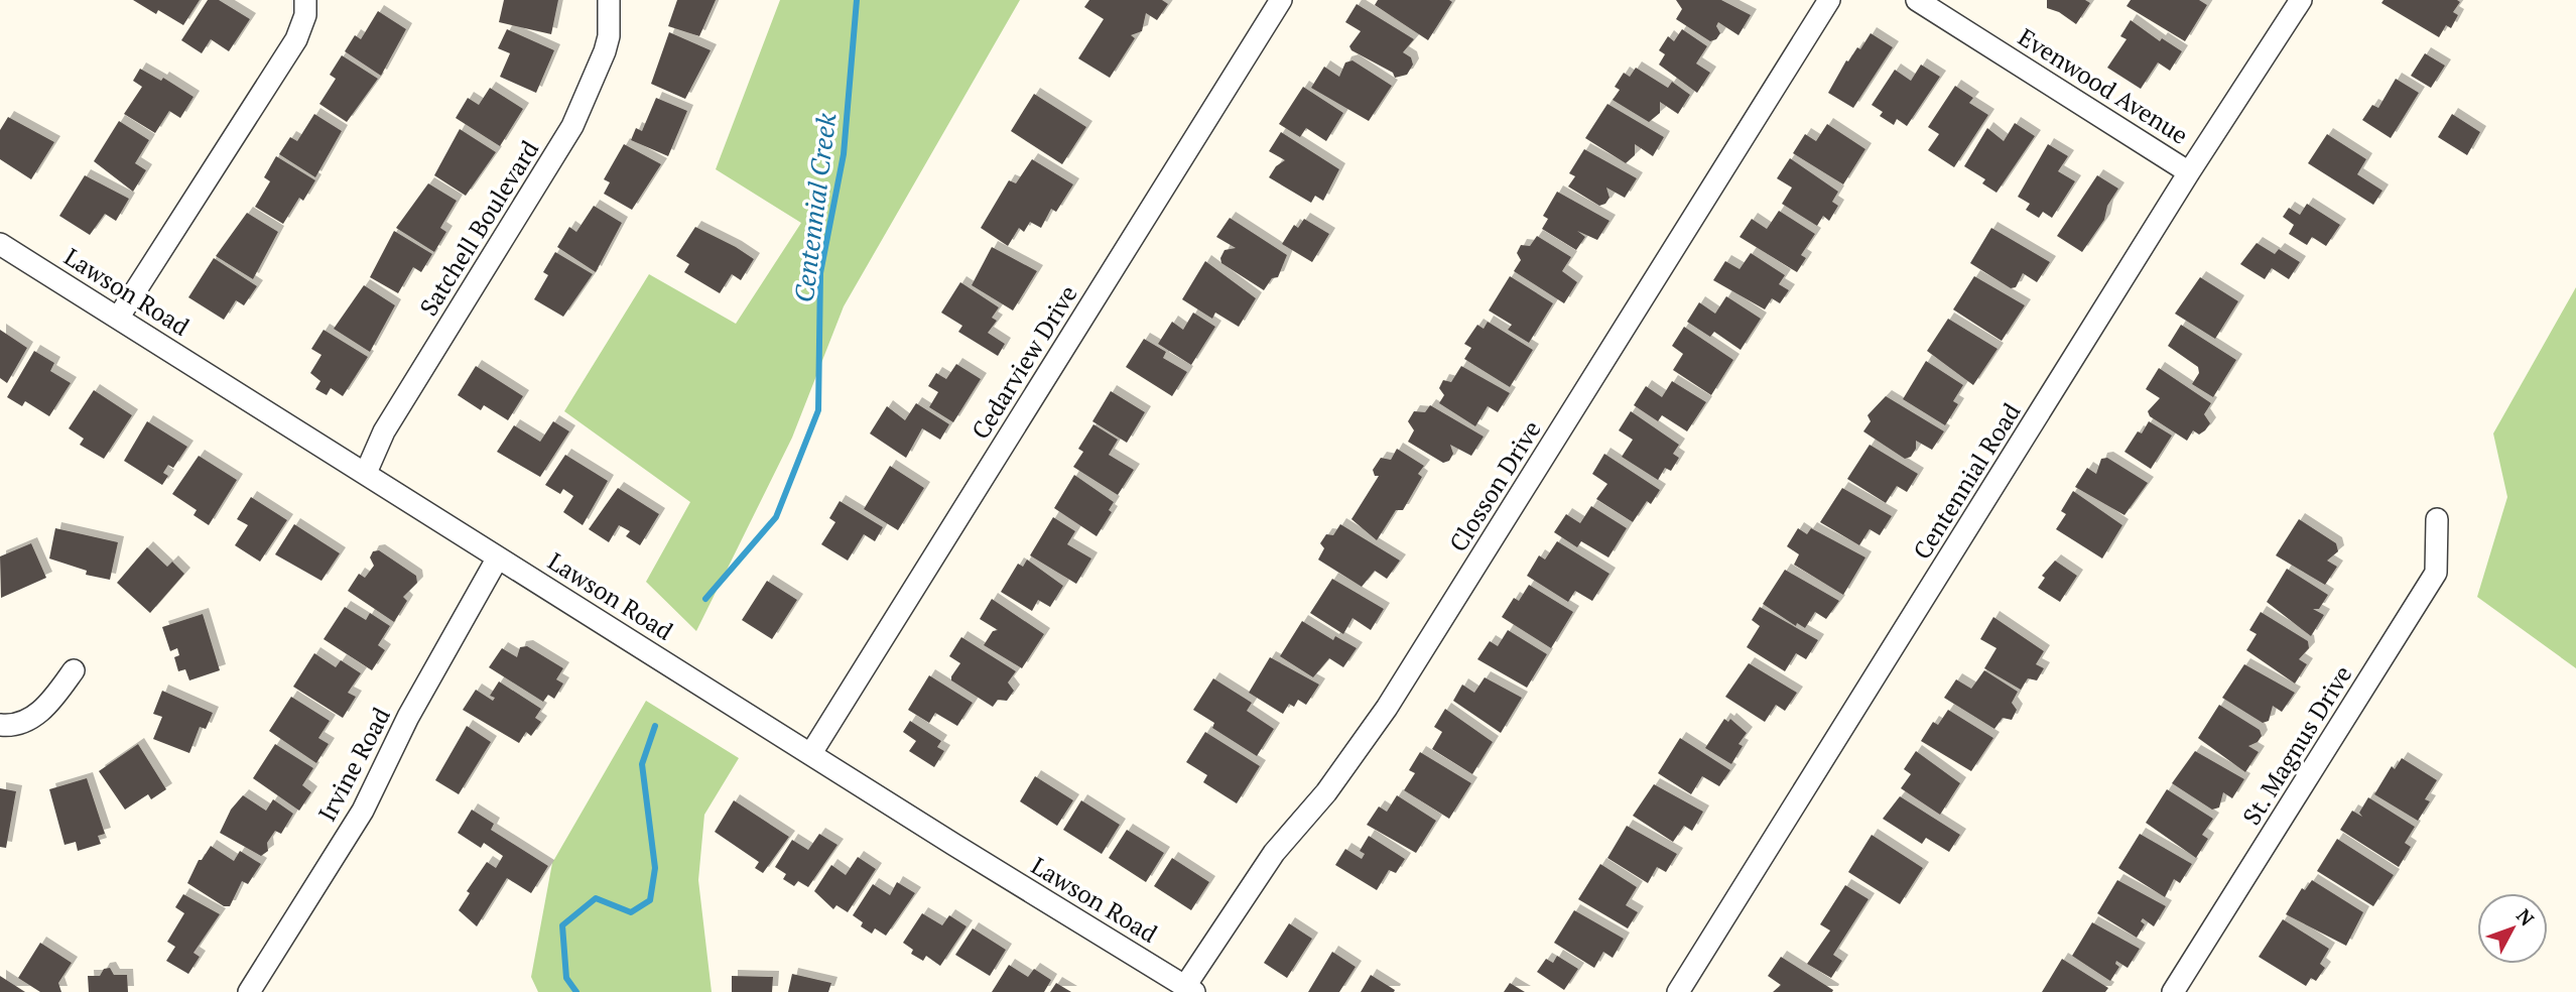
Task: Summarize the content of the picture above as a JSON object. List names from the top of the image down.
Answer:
{
  "streets": {
    "street": [
      "Evenwood Avenue",
      "Satchell Boulevard",
      "Lawson Road",
      "Cedarview Drive",
      "Centennial Road",
      "Closson Drive",
      "St. Magnus Drive",
      "Irvine Road"
    ]
  },
  "crossings": [
    ["Evenwood Avenue", "Centennial Road"],
    ["Satchell Boulevard", "Lawson Road"],
    ["Lawson Road", "Cedarview Drive"],
    ["Lawson Road", "Closson Drive"],
    ["Lawson Road", "Irvine Road"]
  ],
  "water": ["Centennial Creek"],
  "north": "top right"
}
